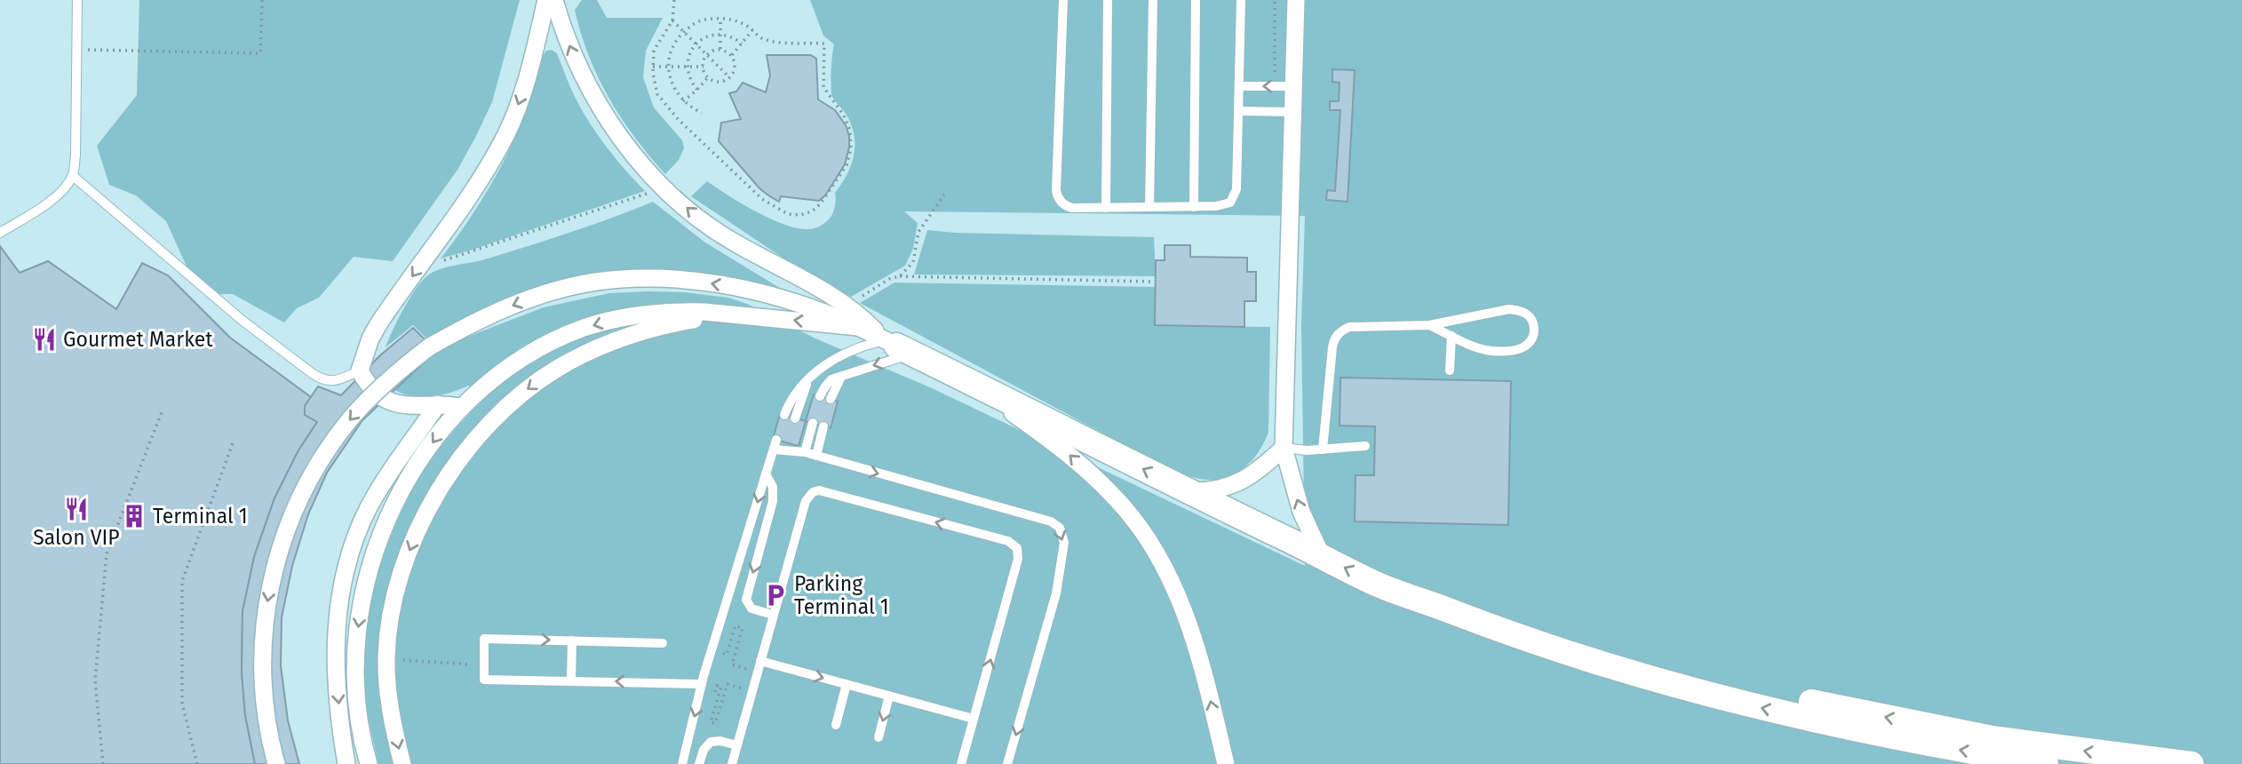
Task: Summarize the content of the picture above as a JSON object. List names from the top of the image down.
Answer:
{
  "places": {
    "restaurant": ["Gourmet Market", "Salon VIP"],
    "building": ["Terminal 1"],
    "parking": ["Parking Terminal 1"]
  }
}
